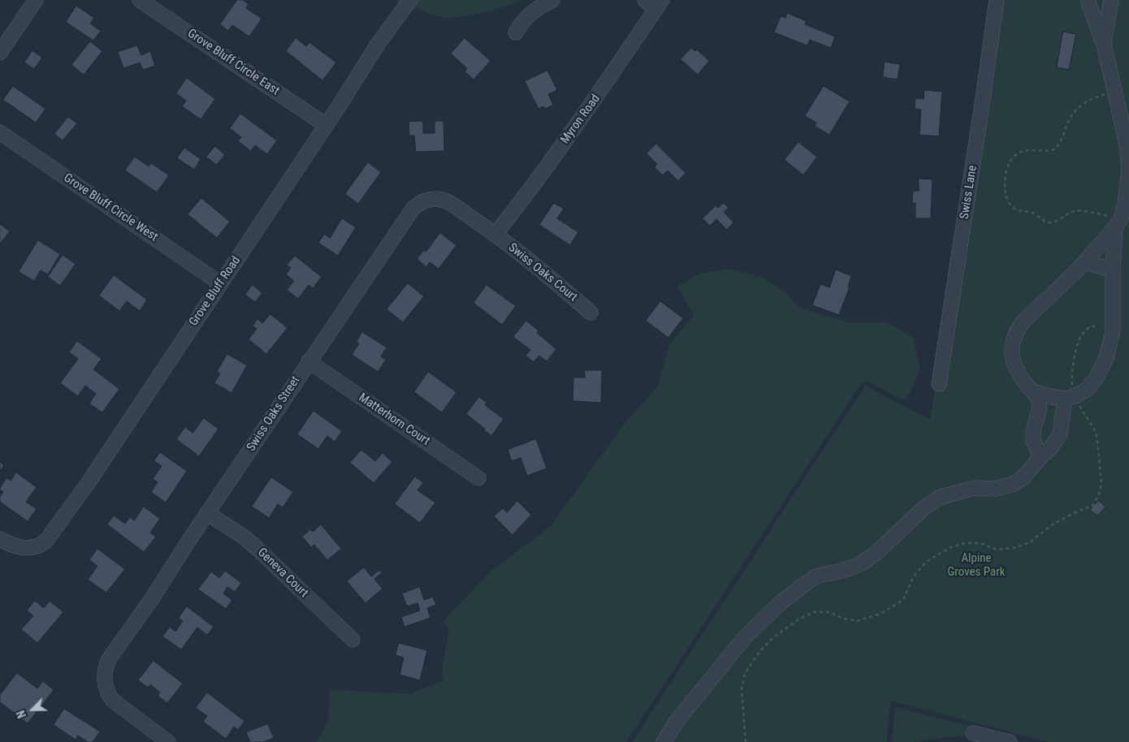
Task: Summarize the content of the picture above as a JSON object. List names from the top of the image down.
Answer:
{
  "streets": {
    "street": [
      "Grove Bluff Circle East",
      "Myron Road",
      "Swiss Lane",
      "Grove Bluff Circle West",
      "Swiss Oaks Court",
      "Grove Bluff Road",
      "Swiss Oaks Street",
      "Matterhorn Court",
      "Geneva Court"
    ]
  },
  "crossings": [
    ["Grove Bluff Circle East", "Grove Bluff Road"],
    ["Myron Road", "Swiss Oaks Court"],
    ["Myron Road", "Swiss Oaks Street"],
    ["Grove Bluff Circle West", "Grove Bluff Road"],
    ["Swiss Oaks Court", "Swiss Oaks Street"],
    ["Swiss Oaks Street", "Matterhorn Court"],
    ["Swiss Oaks Street", "Geneva Court"]
  ],
  "parks": ["Alpine Groves Park"],
  "north": "bottom left"
}
